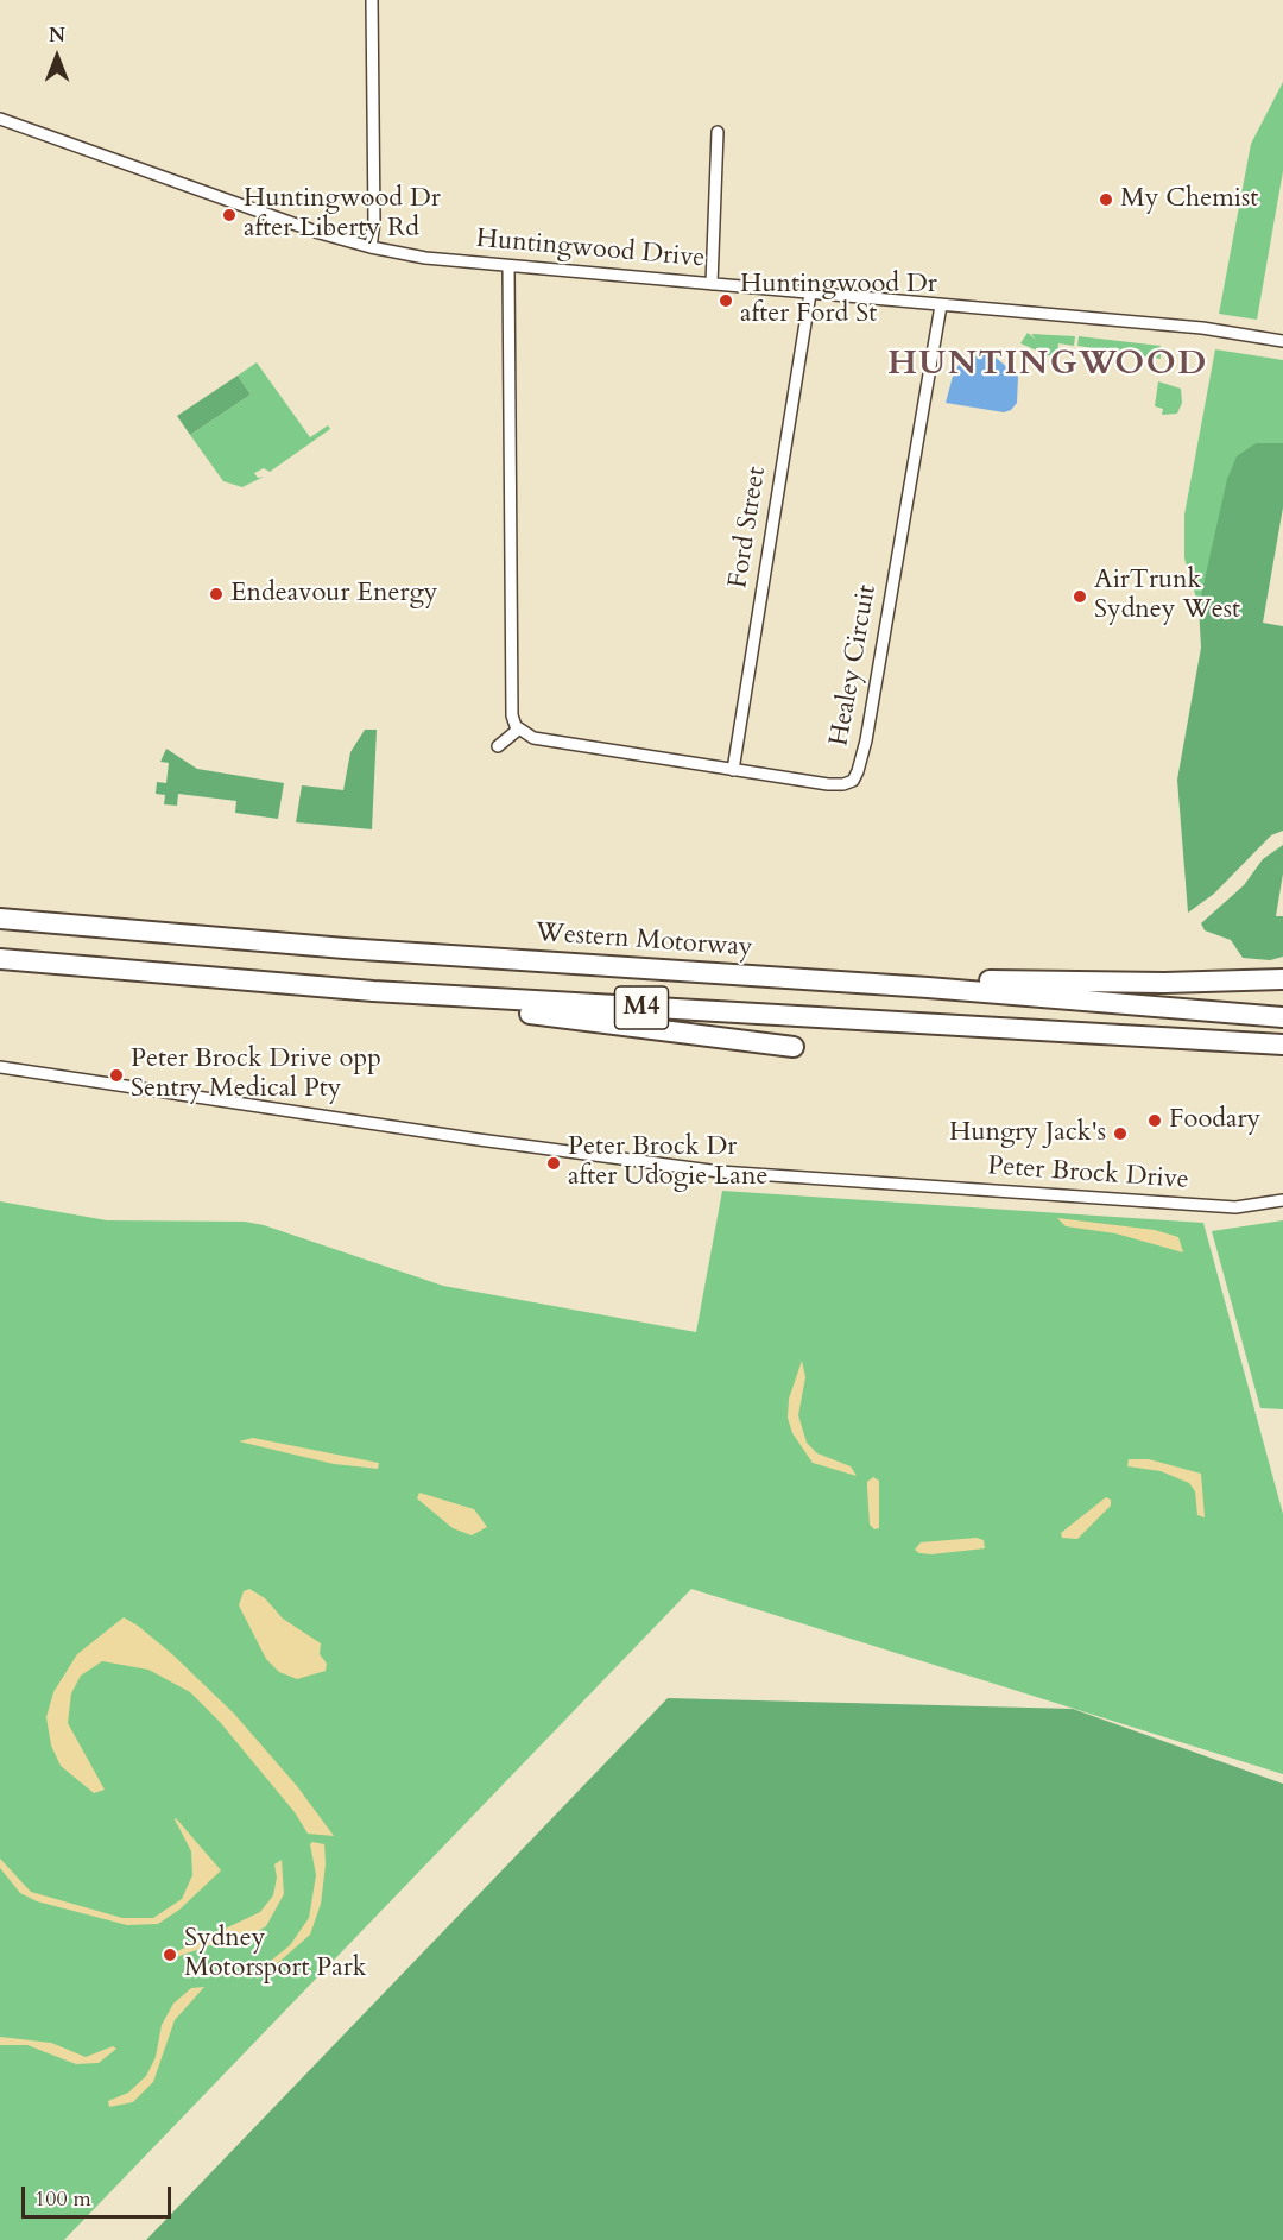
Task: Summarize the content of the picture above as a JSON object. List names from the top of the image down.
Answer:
{
  "streets": {
    "highway": ["Western Motorway", "M4"],
    "street": [
      "Huntingwood Drive",
      "Ford Street",
      "Healey Circuit",
      "Peter Brock Drive"
    ]
  },
  "crossings": [
    ["Huntingwood Drive", "Ford Street"],
    ["Huntingwood Drive", "Healey Circuit"],
    ["Ford Street", "Healey Circuit"]
  ],
  "districts": ["HUNTINGWOOD"],
  "places": [
    "My Chemist",
    "Huntingwood Dr after Liberty Rd",
    "Huntingwood Dr after Ford St",
    "Endeavour Energy",
    "AirTrunk Sydney West",
    "Peter Brock Drive opp Sentry Medical Pty",
    "Foodary",
    "Hungry Jack's",
    "Peter Brock Dr after Udogie Lane",
    "Sydney Motorsport Park"
  ],
  "scale_bar": "100 m",
  "north": "top"
}
